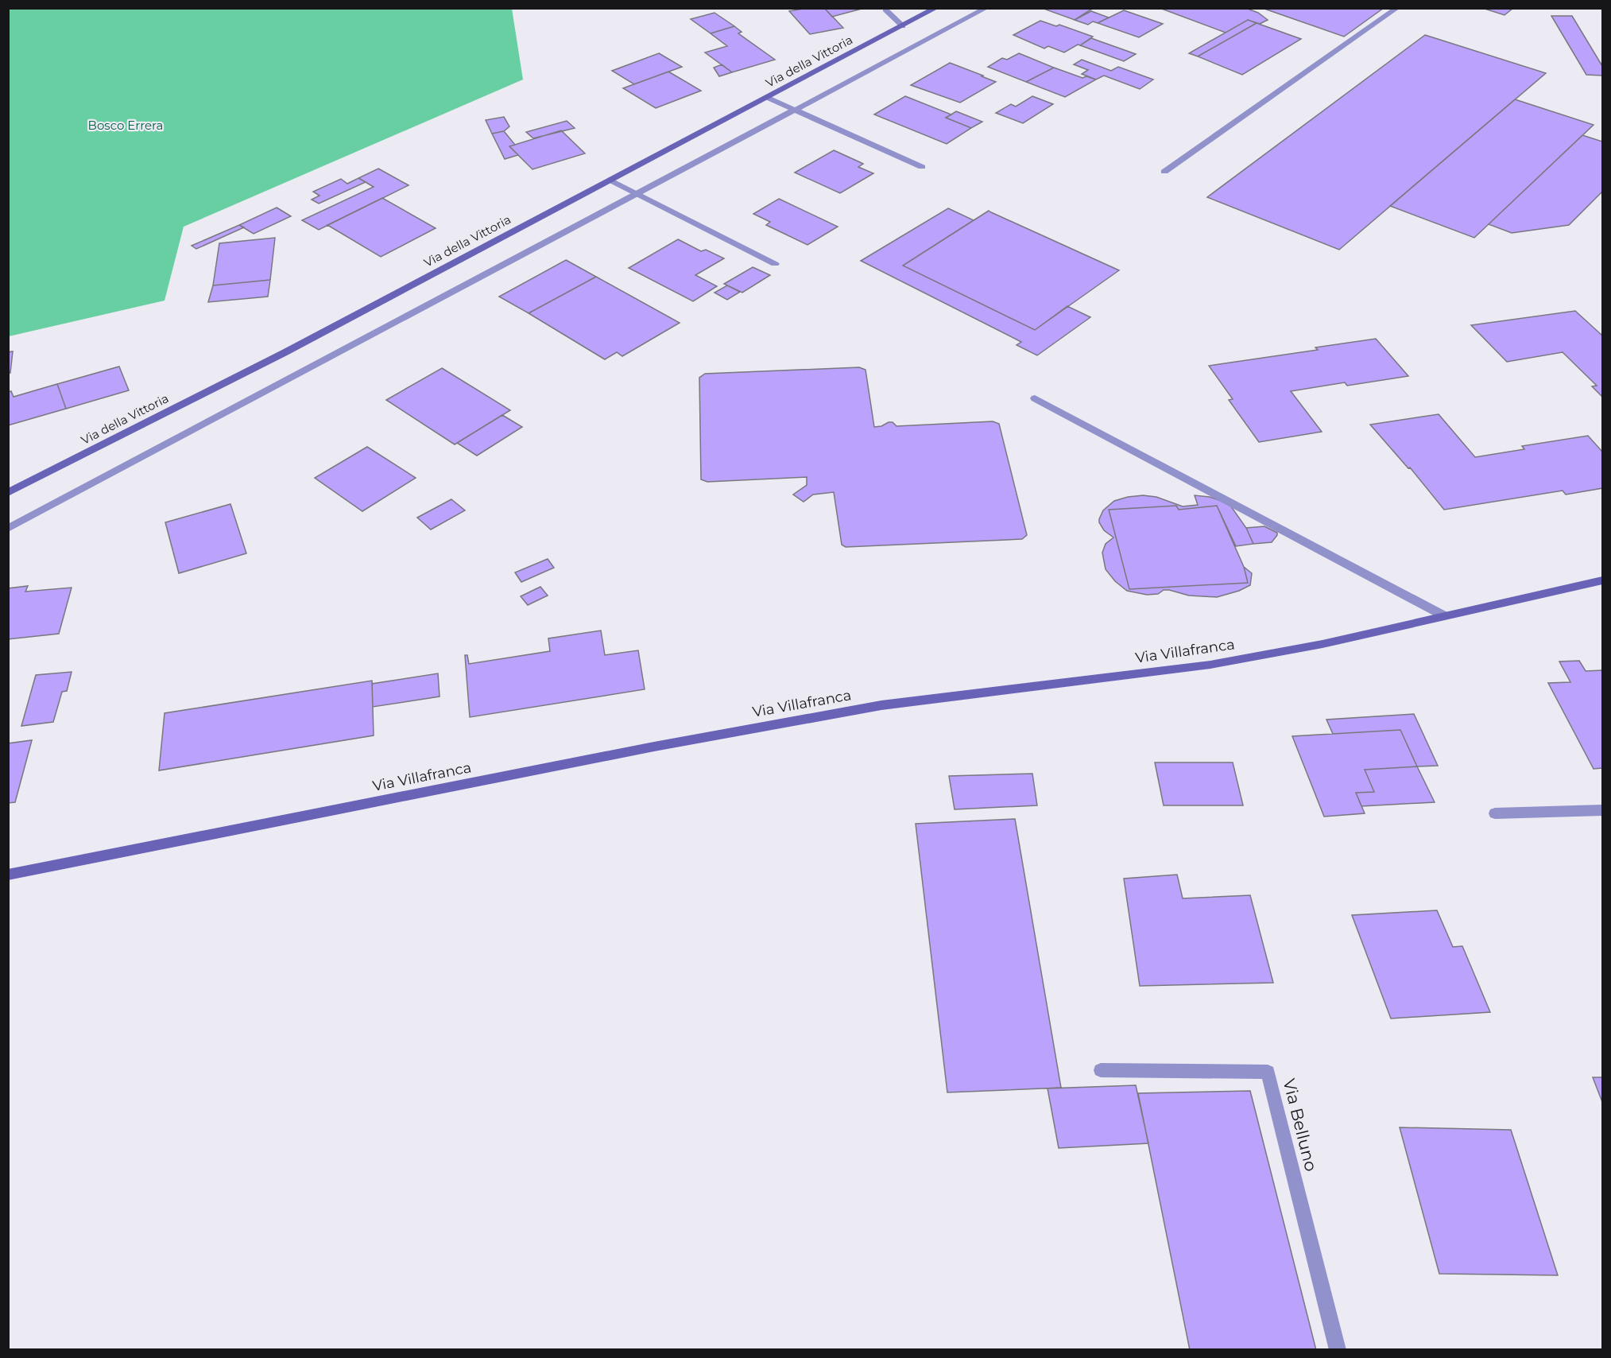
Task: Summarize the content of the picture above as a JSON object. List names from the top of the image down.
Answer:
{
  "streets": {
    "main road": ["Via della Vittoria", "Via Villafranca"],
    "street": ["Via Belluno"]
  },
  "parks": ["Bosco Errera"]
}
